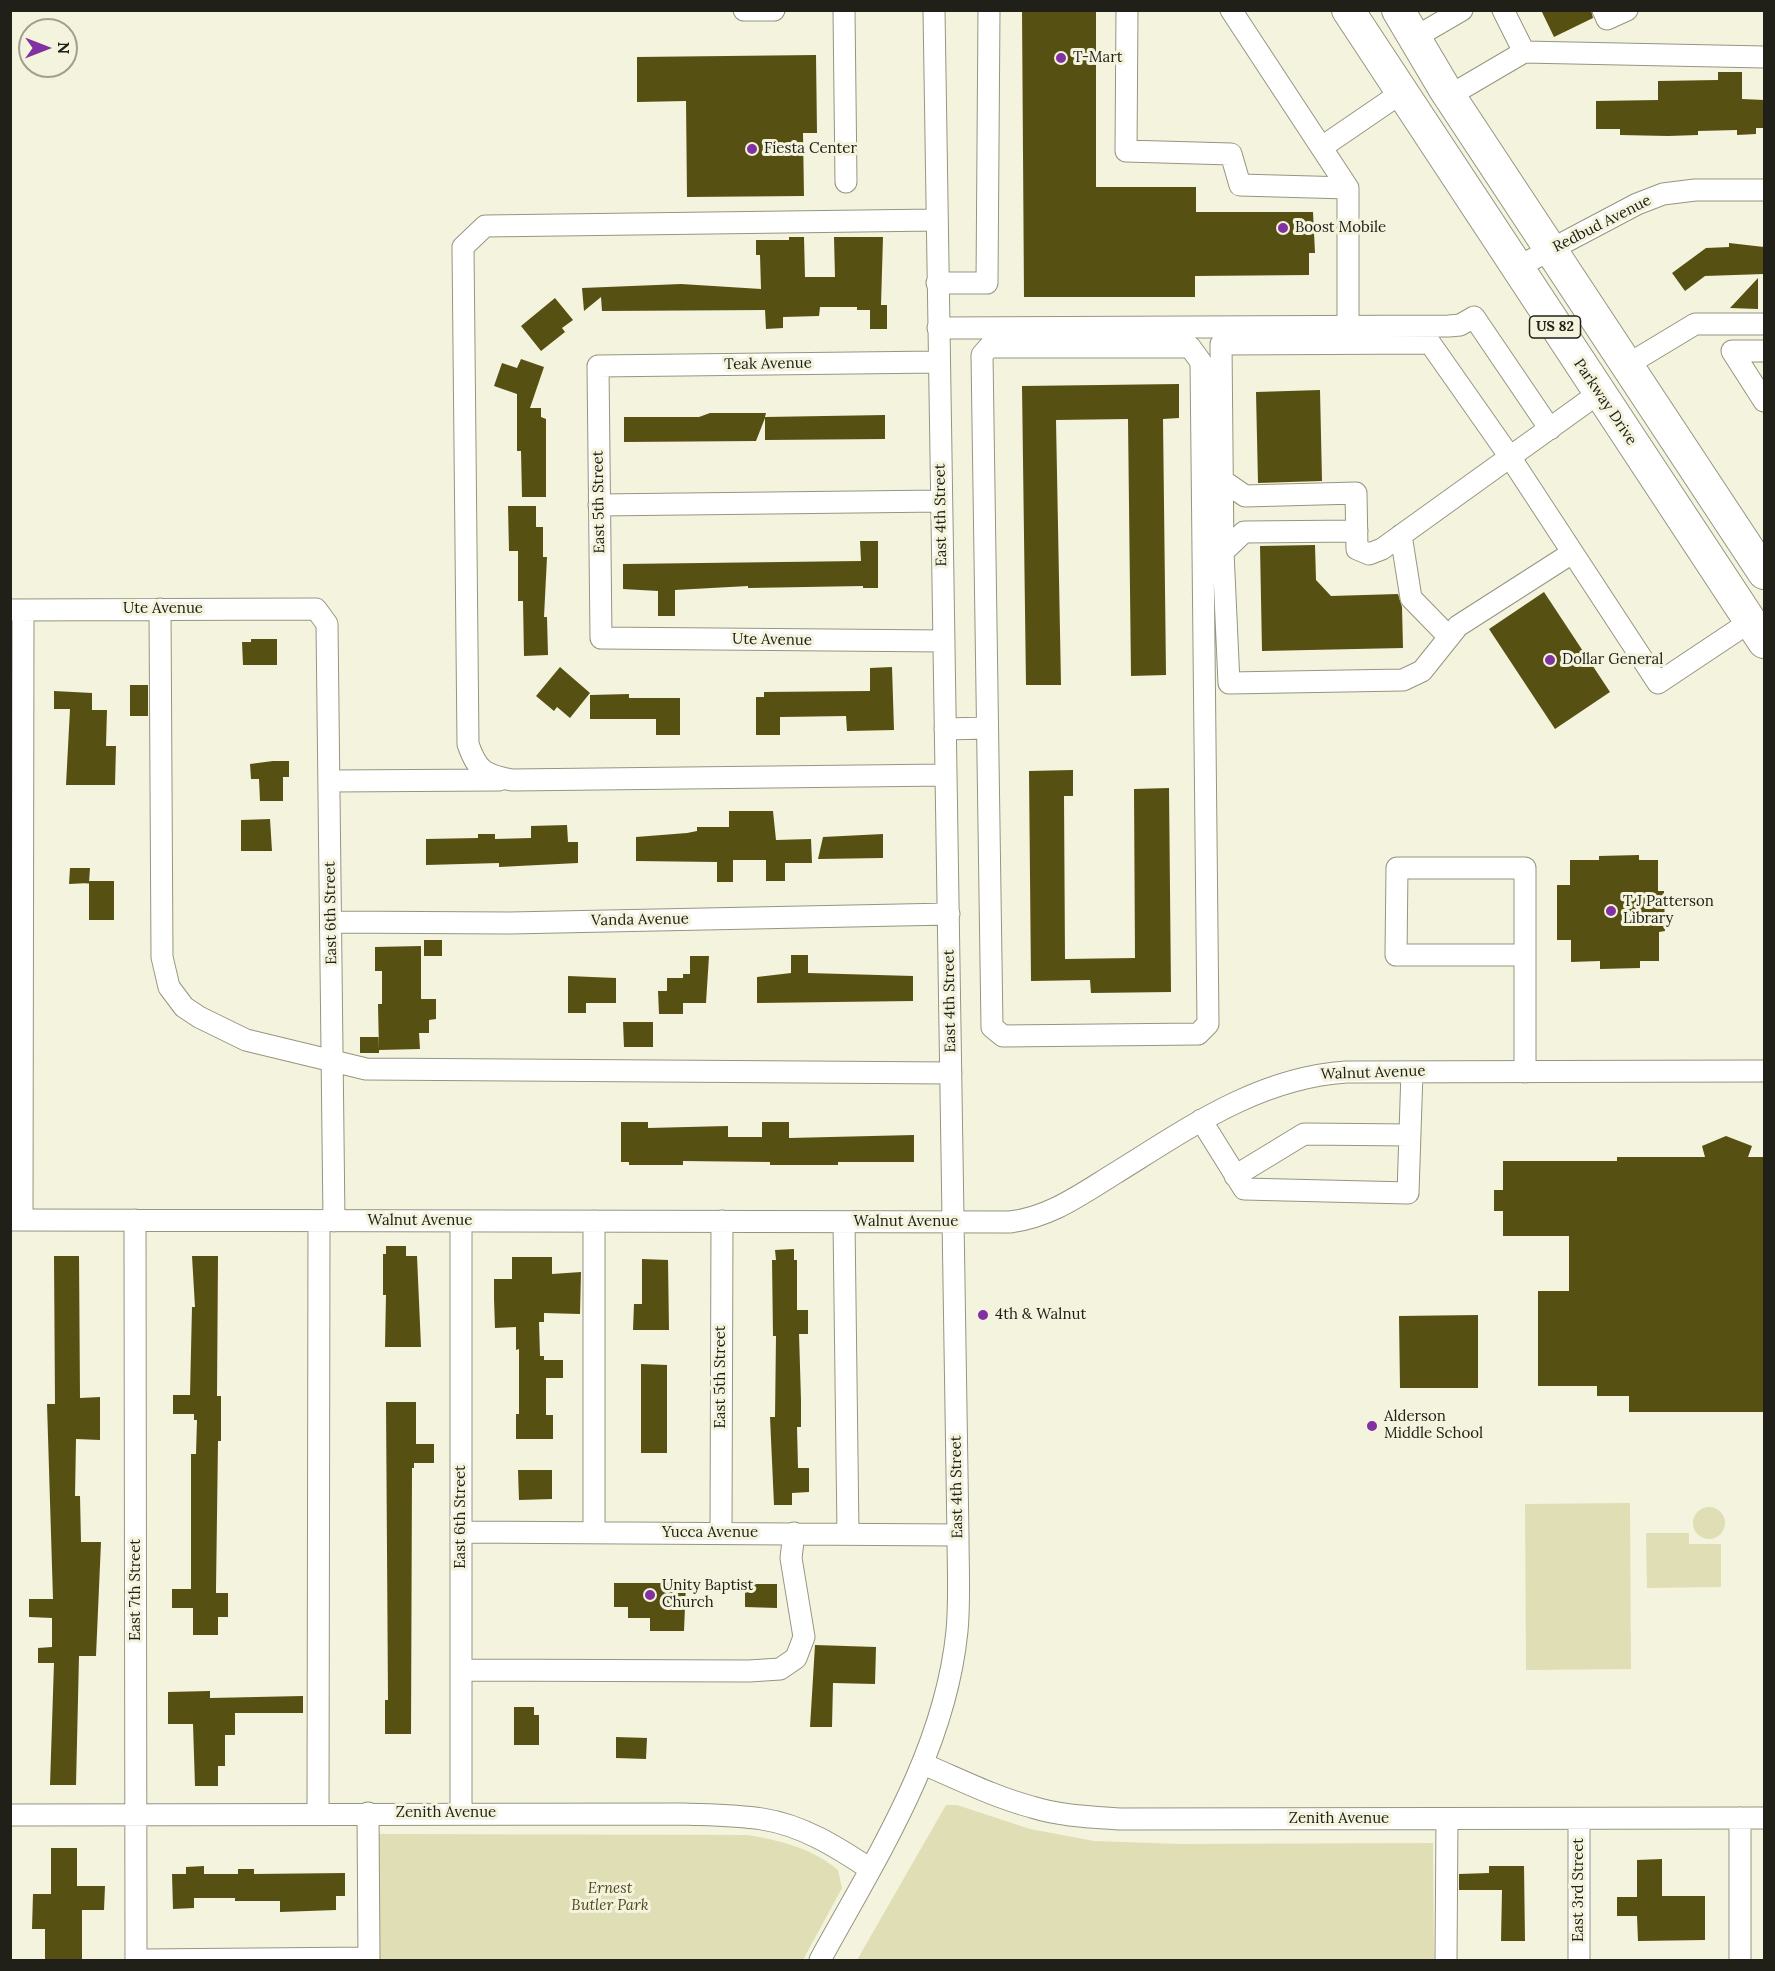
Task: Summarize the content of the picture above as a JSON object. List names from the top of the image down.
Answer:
{
  "streets": {
    "highway": ["US 82", "Parkway Drive"],
    "street": [
      "Redbud Avenue",
      "Teak Avenue",
      "East 5th Street",
      "East 4th Street",
      "Ute Avenue",
      "East 6th Street",
      "Vanda Avenue",
      "Walnut Avenue",
      "Yucca Avenue",
      "East 7th Street",
      "Zenith Avenue",
      "East 3rd Street"
    ]
  },
  "crossings": [
    ["Redbud Avenue", "US 82"],
    ["Redbud Avenue", "Parkway Drive"],
    ["Teak Avenue", "East 5th Street"],
    ["Teak Avenue", "East 4th Street"],
    ["East 5th Street", "Ute Avenue"],
    ["East 5th Street", "Walnut Avenue"],
    ["East 5th Street", "Yucca Avenue"],
    ["East 4th Street", "Ute Avenue"],
    ["East 4th Street", "Vanda Avenue"],
    ["East 4th Street", "Walnut Avenue"],
    ["East 4th Street", "Yucca Avenue"],
    ["East 4th Street", "Zenith Avenue"],
    ["Ute Avenue", "East 6th Street"],
    ["East 6th Street", "Vanda Avenue"],
    ["East 6th Street", "Walnut Avenue"],
    ["East 6th Street", "Yucca Avenue"],
    ["East 6th Street", "Zenith Avenue"],
    ["Walnut Avenue", "East 7th Street"],
    ["East 7th Street", "Zenith Avenue"],
    ["Zenith Avenue", "East 3rd Street"]
  ],
  "parks": ["Ernest Butler Park"],
  "places": [
    "T-Mart",
    "Fiesta Center",
    "Boost Mobile",
    "Dollar General",
    "T J Patterson Library",
    "4th & Walnut",
    "Alderson Middle School",
    "Unity Baptist Church"
  ],
  "north": "right"
}
